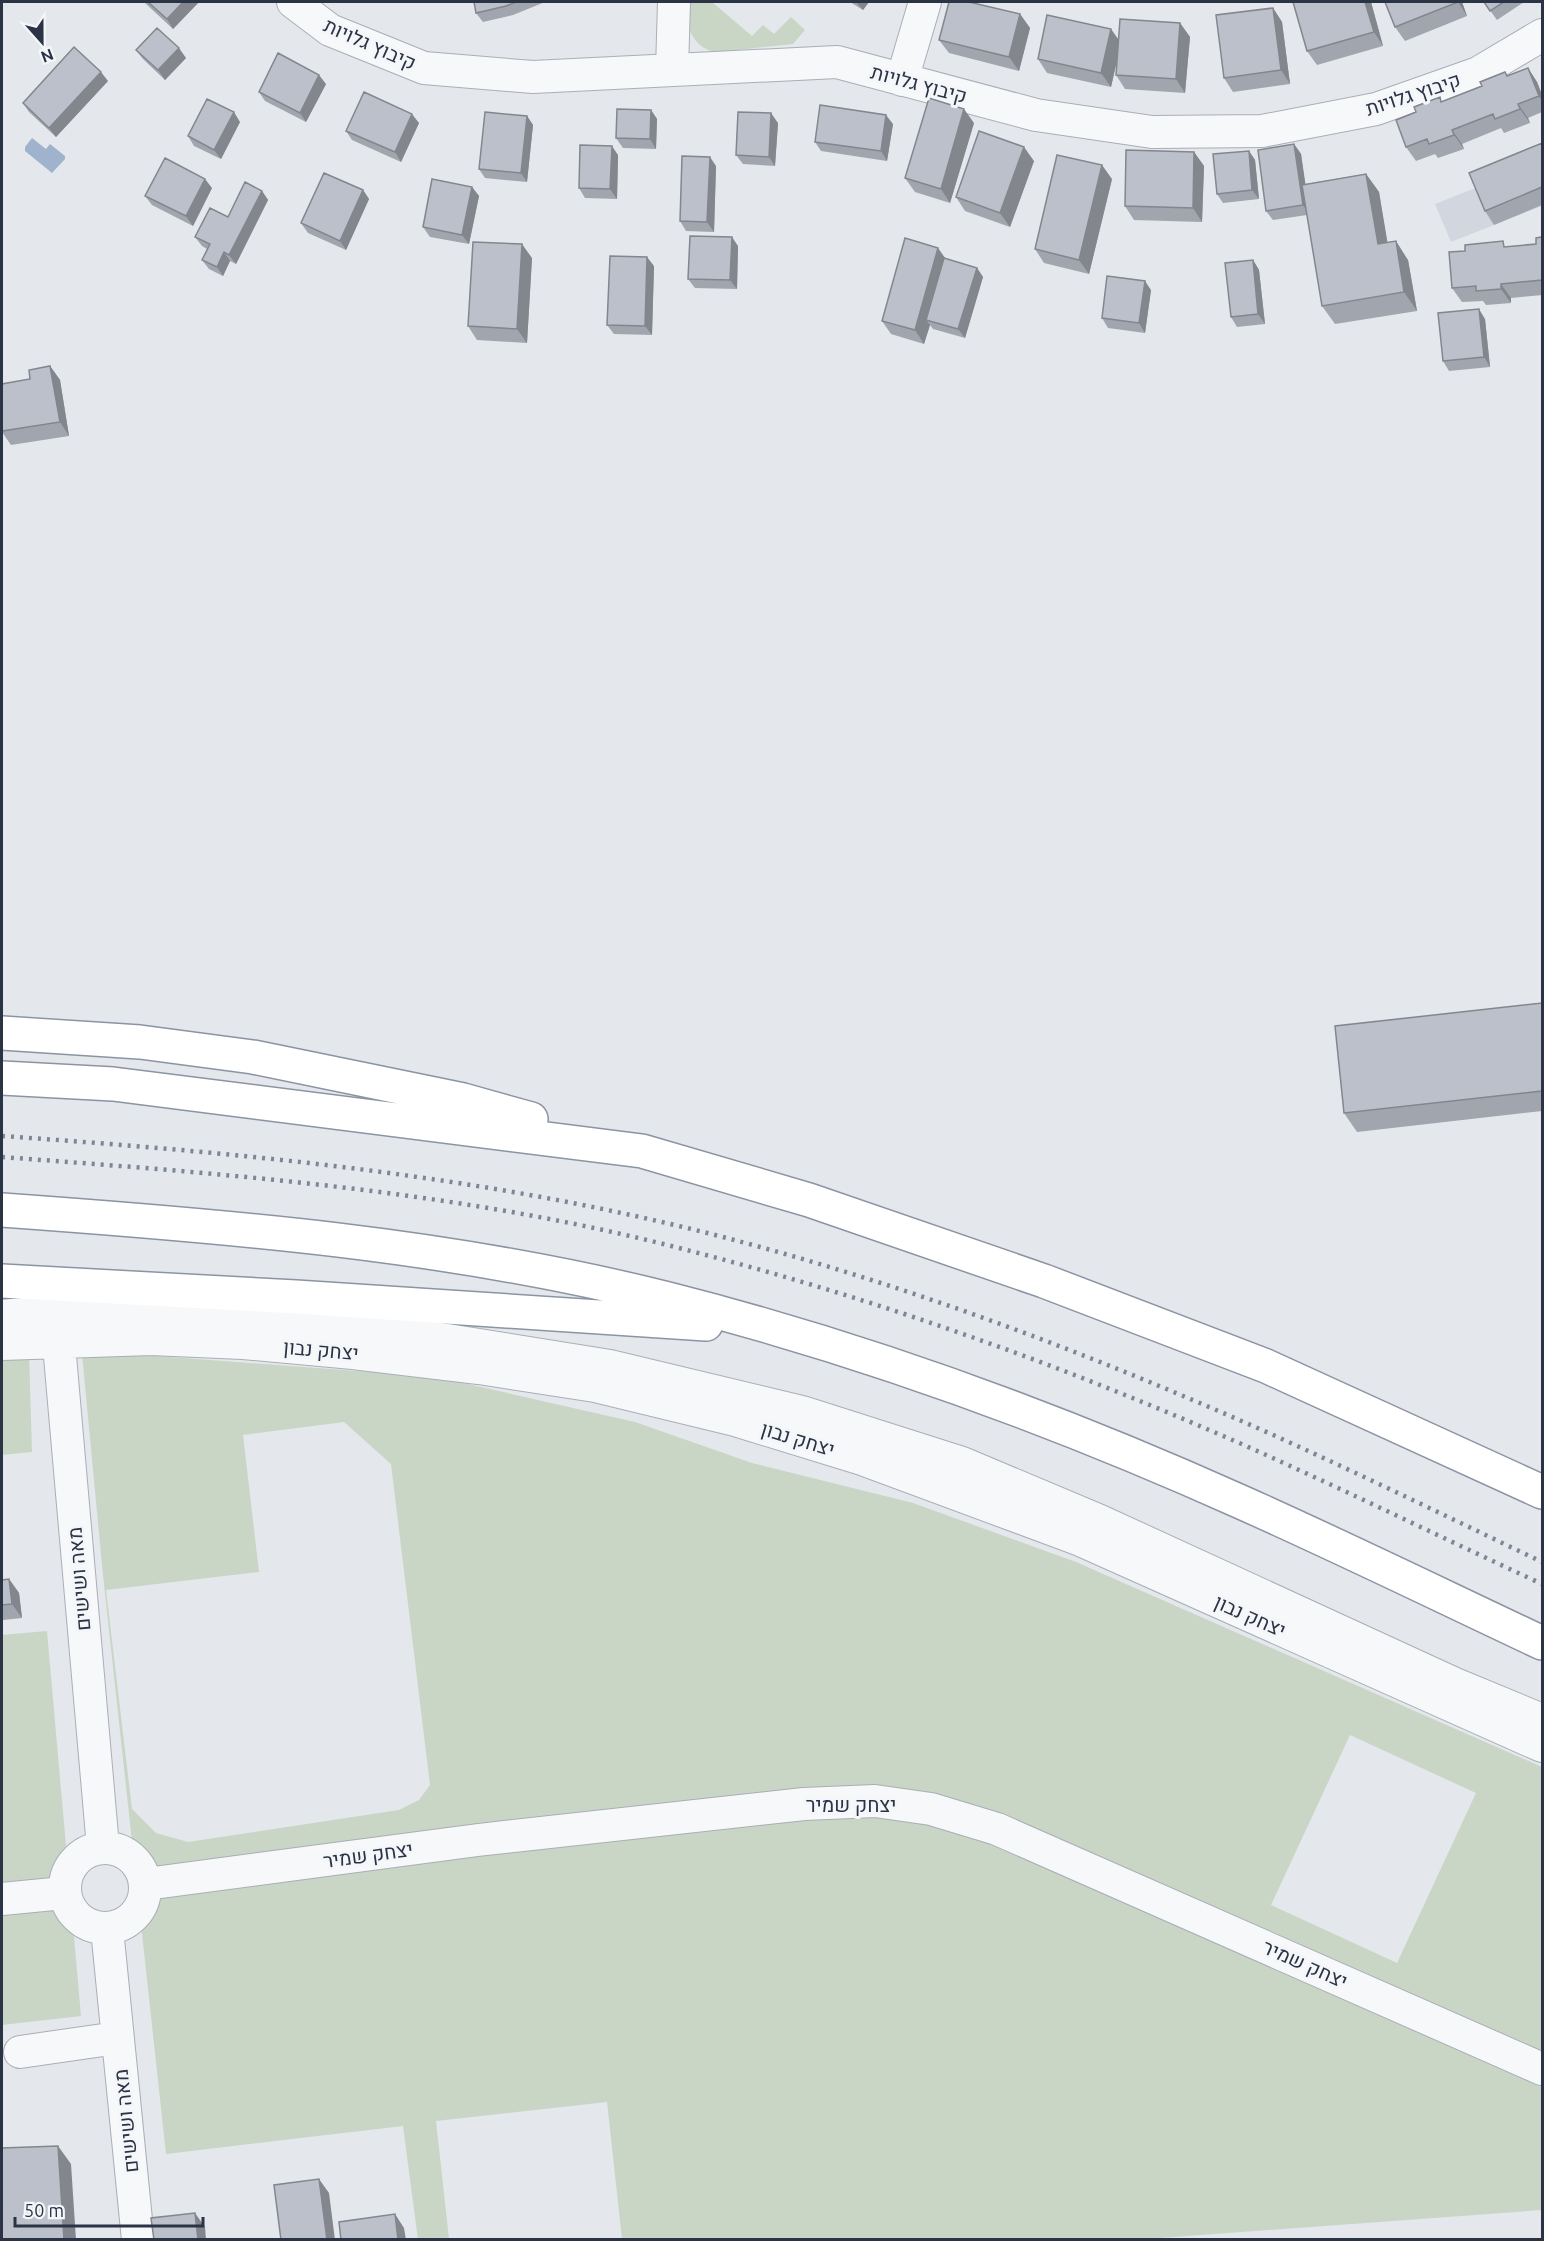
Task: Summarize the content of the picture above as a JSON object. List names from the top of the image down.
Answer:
{
  "streets": {
    "street": [
      "קיבוץ גלויות",
      "יצחק נבון",
      "מאה ושישים",
      "יצחק שמיר"
    ]
  },
  "crossings": [
    ["יצחק נבון", "מאה ושישים"],
    ["מאה ושישים", "יצחק שמיר"]
  ],
  "scale_bar": "50 m",
  "north": "bottom"
}
